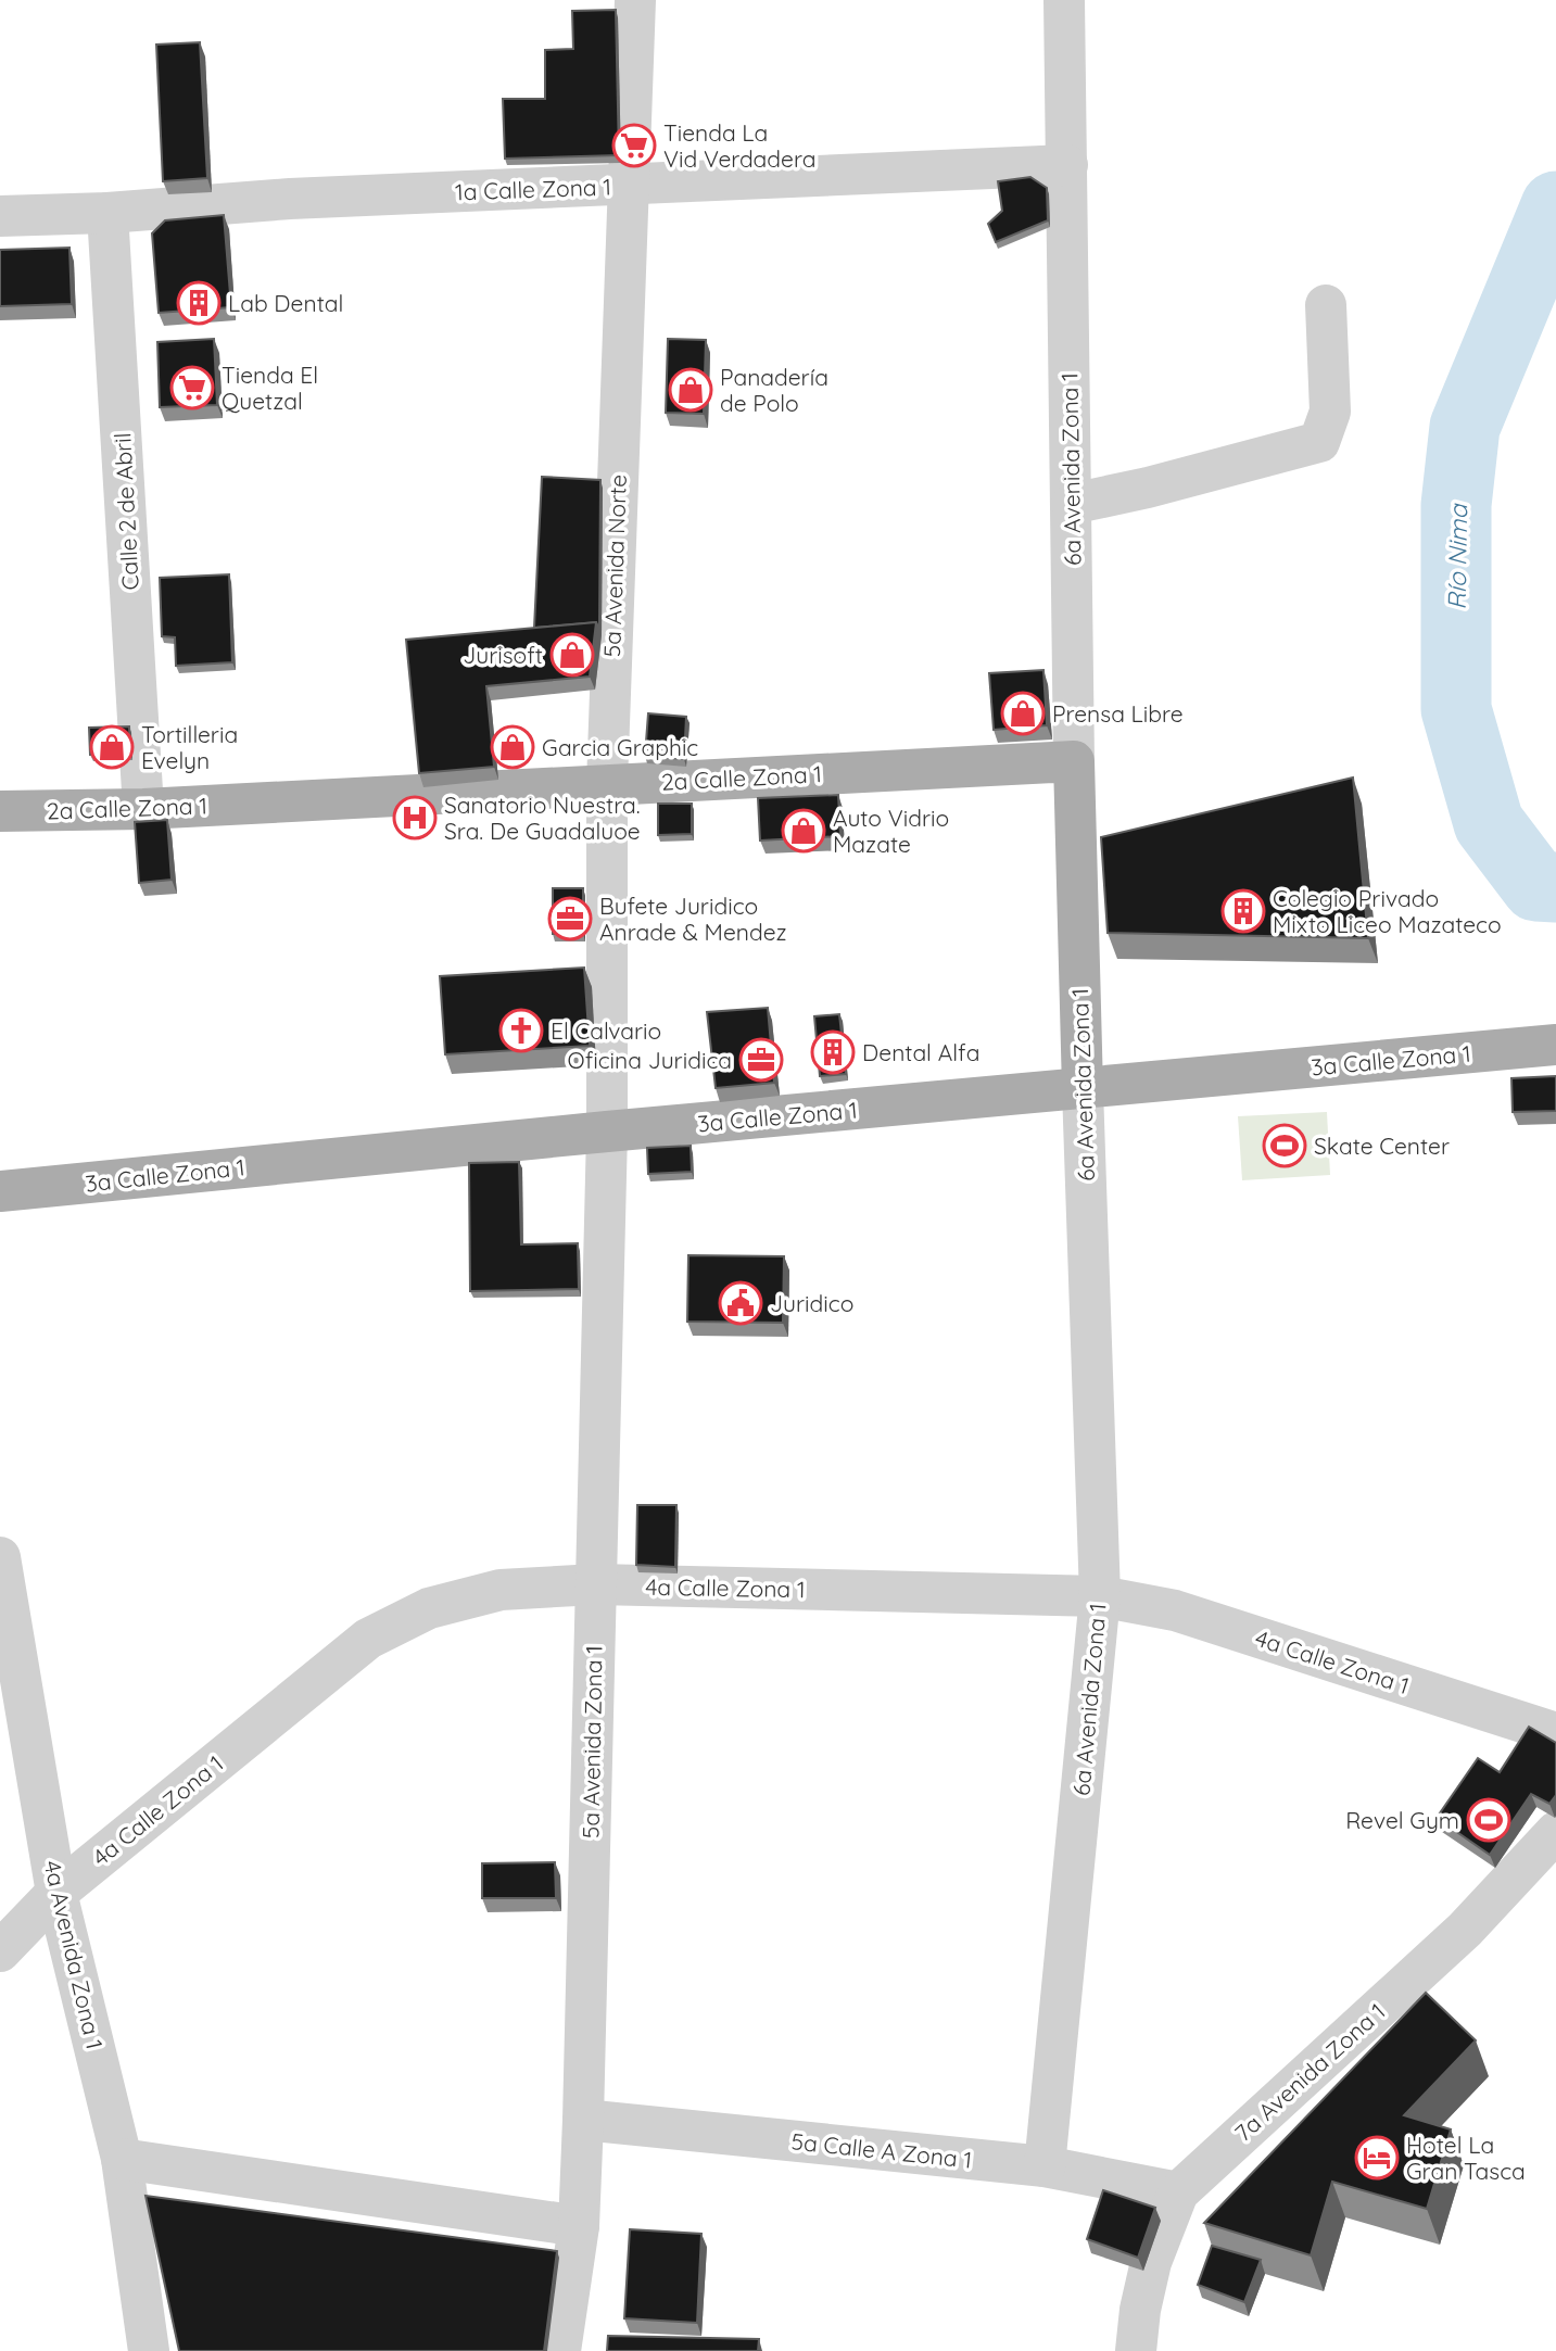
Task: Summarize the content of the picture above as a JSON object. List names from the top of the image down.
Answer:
{
  "streets": {
    "main road": ["6a Avenida Zona 1", "2a Calle Zona 1", "3a Calle Zona 1"],
    "street": [
      "1a Calle Zona 1",
      "Calle 2 de Abril",
      "5a Avenida Norte",
      "4a Calle Zona 1",
      "5a Avenida Zona 1",
      "4a Avenida Zona 1",
      "7a Avenida Zona 1",
      "5a Calle A Zona 1"
    ]
  },
  "crossings": [
    ["1a Calle Zona 1", "6a Avenida Zona 1"],
    ["1a Calle Zona 1", "Calle 2 de Abril"],
    ["1a Calle Zona 1", "5a Avenida Norte"],
    ["6a Avenida Zona 1", "2a Calle Zona 1"],
    ["6a Avenida Zona 1", "3a Calle Zona 1"],
    ["6a Avenida Zona 1", "4a Calle Zona 1"],
    ["6a Avenida Zona 1", "5a Calle A Zona 1"],
    ["Calle 2 de Abril", "2a Calle Zona 1"],
    ["5a Avenida Norte", "2a Calle Zona 1"],
    ["5a Avenida Norte", "3a Calle Zona 1"],
    ["5a Avenida Norte", "5a Avenida Zona 1"],
    ["3a Calle Zona 1", "5a Avenida Zona 1"],
    ["4a Calle Zona 1", "5a Avenida Zona 1"],
    ["4a Calle Zona 1", "4a Avenida Zona 1"],
    ["5a Avenida Zona 1", "5a Calle A Zona 1"],
    ["7a Avenida Zona 1", "5a Calle A Zona 1"]
  ],
  "water": ["Río Nima"],
  "places": {
    "supermarket": ["Tienda La Vid Verdadera", "Tienda El Quetzal"],
    "building": ["Lab Dental", "Colegio Privado Mixto Liceo Mazateco", "Dental Alfa"],
    "shop": [
      "Panadería de Polo",
      "Jurisoft",
      "Prensa Libre",
      "Tortilleria Evelyn",
      "Garcia Graphic",
      "Auto Vidrio Mazate"
    ],
    "hospital": ["Sanatorio Nuestra. Sra. De Guadaluoe"],
    "office": ["Bufete Juridico Anrade & Mendez", "Oficina Juridica"],
    "church": ["El Calvario"],
    "sports": ["Skate Center", "Revel Gym"],
    "public building": ["Juridico"],
    "hotel": ["Hotel La Gran Tasca"]
  }
}
